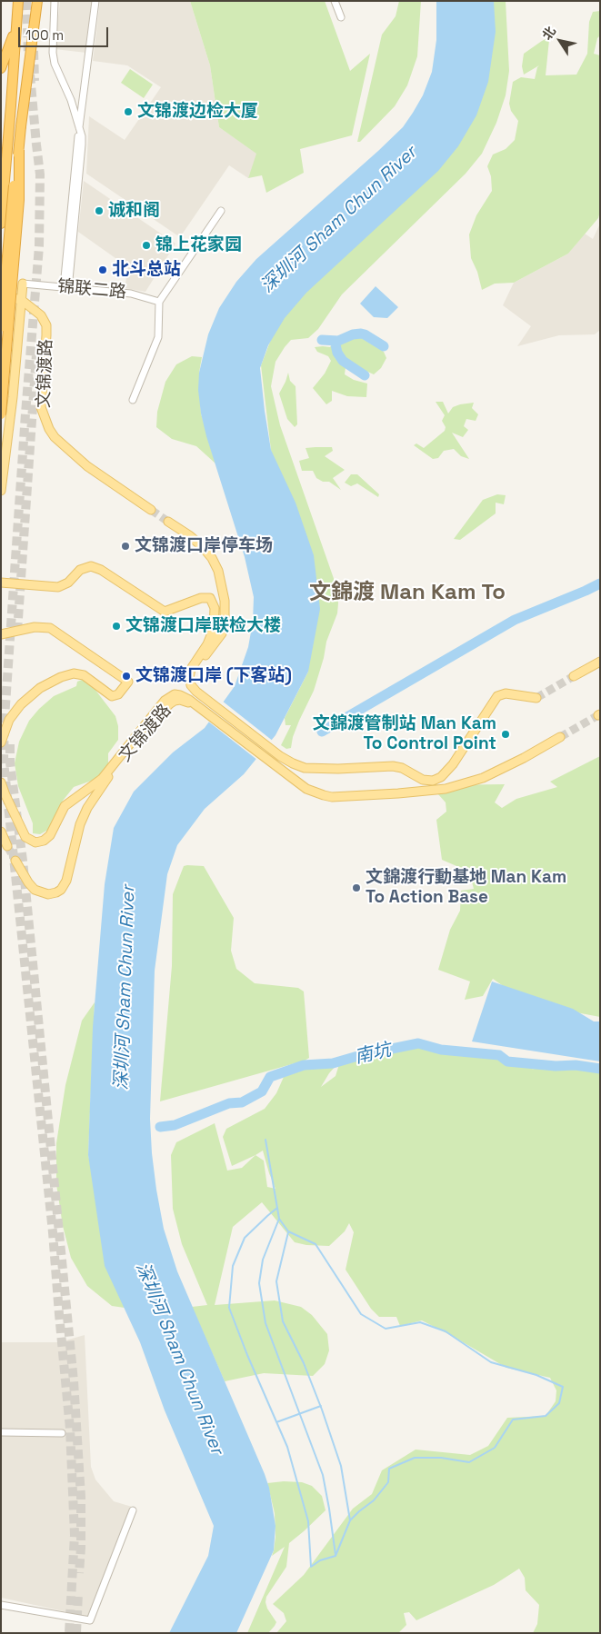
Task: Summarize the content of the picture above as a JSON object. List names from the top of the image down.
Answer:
{
  "streets": {
    "main road": ["文锦渡路"],
    "street": ["锦联二路"]
  },
  "districts": ["文錦渡 Man Kam To"],
  "water": ["深圳河 Sham Chun River", "南坑"],
  "places": [
    "文锦渡边检大厦",
    "诚和阁",
    "锦上花家园",
    "北斗总站",
    "文锦渡口岸停车场",
    "文锦渡口岸联检大楼",
    "文锦渡口岸 (下客站)",
    "文錦渡管制站 Man Kam To Control Point",
    "文錦渡行動基地 Man Kam To Action Base"
  ],
  "scale_bar": "100 m",
  "north": "top left"
}
